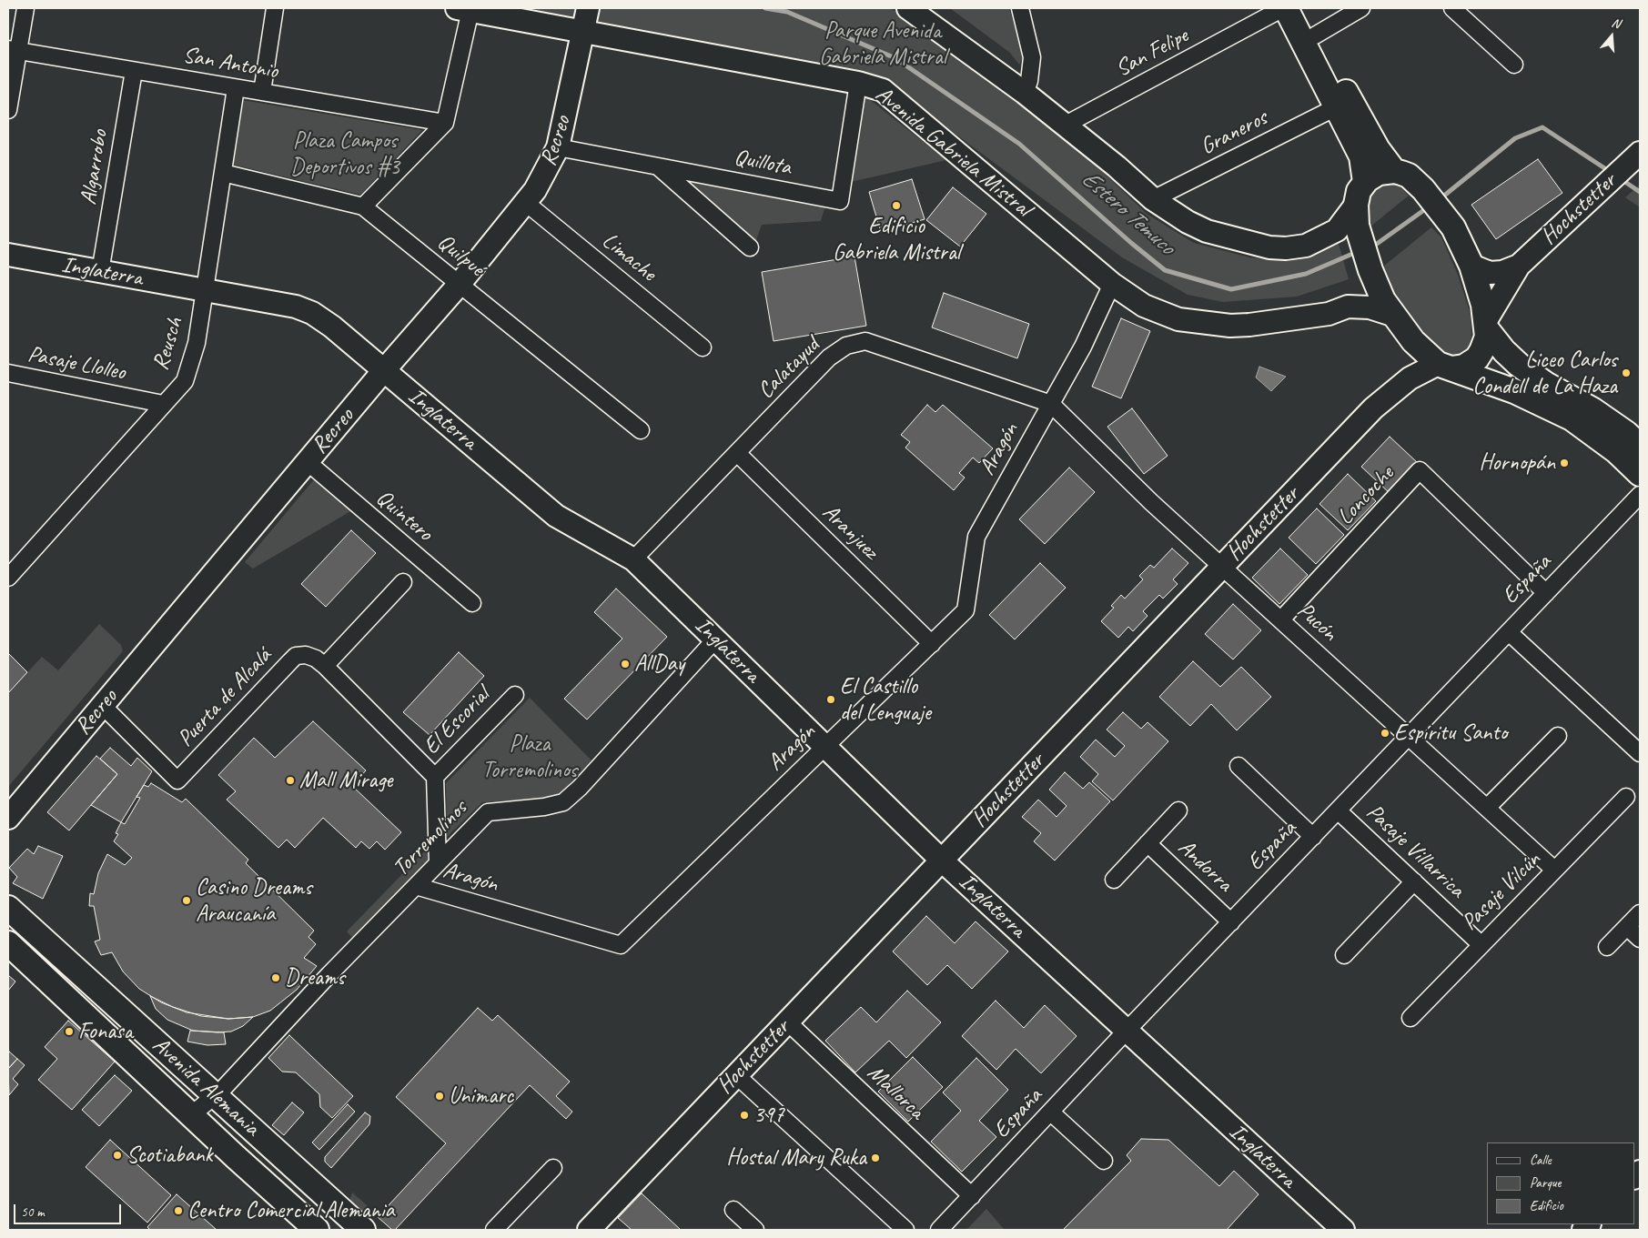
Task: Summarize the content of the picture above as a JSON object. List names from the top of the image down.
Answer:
{
  "streets": {
    "main road": ["Avenida Alemania"],
    "street": [
      "San Felipe",
      "San Antonio",
      "Graneros",
      "Recreo",
      "Avenida Gabriela Mistral",
      "Quillota",
      "Algarrobo",
      "Hochstetter",
      "Quilpué",
      "Limache",
      "Inglaterra",
      "Reusch",
      "Pasaje Llolleo",
      "Calatayud",
      "Aragón",
      "Loncoche",
      "Quintero",
      "Aranjuez",
      "España",
      "Pucón",
      "Puerta de Alcalá",
      "El Escorial",
      "Torremolinos",
      "Pasaje Villarrica",
      "Andorra",
      "Pasaje Vilcún",
      "Mallorca"
    ]
  },
  "crossings": [
    ["San Antonio", "Algarrobo"],
    ["San Antonio", "Reusch"],
    ["Recreo", "Avenida Gabriela Mistral"],
    ["Recreo", "Quillota"],
    ["Recreo", "Quilpué"],
    ["Recreo", "Limache"],
    ["Recreo", "Inglaterra"],
    ["Recreo", "Quintero"],
    ["Recreo", "Puerta de Alcalá"],
    ["Avenida Gabriela Mistral", "Quillota"],
    ["Avenida Gabriela Mistral", "Aragón"],
    ["Algarrobo", "Inglaterra"],
    ["Hochstetter", "Inglaterra"],
    ["Hochstetter", "Pucón"],
    ["Hochstetter", "Mallorca"],
    ["Quilpué", "Reusch"],
    ["Inglaterra", "Reusch"],
    ["Inglaterra", "Calatayud"],
    ["Inglaterra", "Aragón"],
    ["Inglaterra", "España"],
    ["Inglaterra", "Torremolinos"],
    ["Reusch", "Pasaje Llolleo"],
    ["Calatayud", "Aragón"],
    ["Calatayud", "Aranjuez"],
    ["Calatayud", "Pucón"],
    ["Aragón", "Aranjuez"],
    ["Aragón", "Pucón"],
    ["Aragón", "Torremolinos"],
    ["Loncoche", "España"],
    ["Loncoche", "Pucón"],
    ["España", "Pucón"],
    ["España", "Pasaje Villarrica"],
    ["España", "Andorra"],
    ["España", "Mallorca"],
    ["Pucón", "Pasaje Vilcún"],
    ["El Escorial", "Torremolinos"],
    ["Torremolinos", "Avenida Alemania"],
    ["Pasaje Villarrica", "Pasaje Vilcún"]
  ],
  "water": ["Estero Temuco"],
  "parks": ["Parque Avenida Gabriela Mistral", "Plaza Campos Deportivos #3", "Plaza Torremolinos"],
  "places": [
    "Edificio Gabriela Mistral",
    "Liceo Carlos Condell de La Haza",
    "Hornopán",
    "AllDay",
    "El Castillo del Lenguaje",
    "Espíritu Santo",
    "Mall Mirage",
    "Casino Dreams Araucanía",
    "Dreams",
    "Fonasa",
    "Unimarc",
    "397",
    "Scotiabank",
    "Hostal Mary Ruka",
    "Centro Comercial Alemania"
  ],
  "legend": ["Calle", "Parque", "Edificio"],
  "scale_bar": "50 m",
  "north": "top"
}
